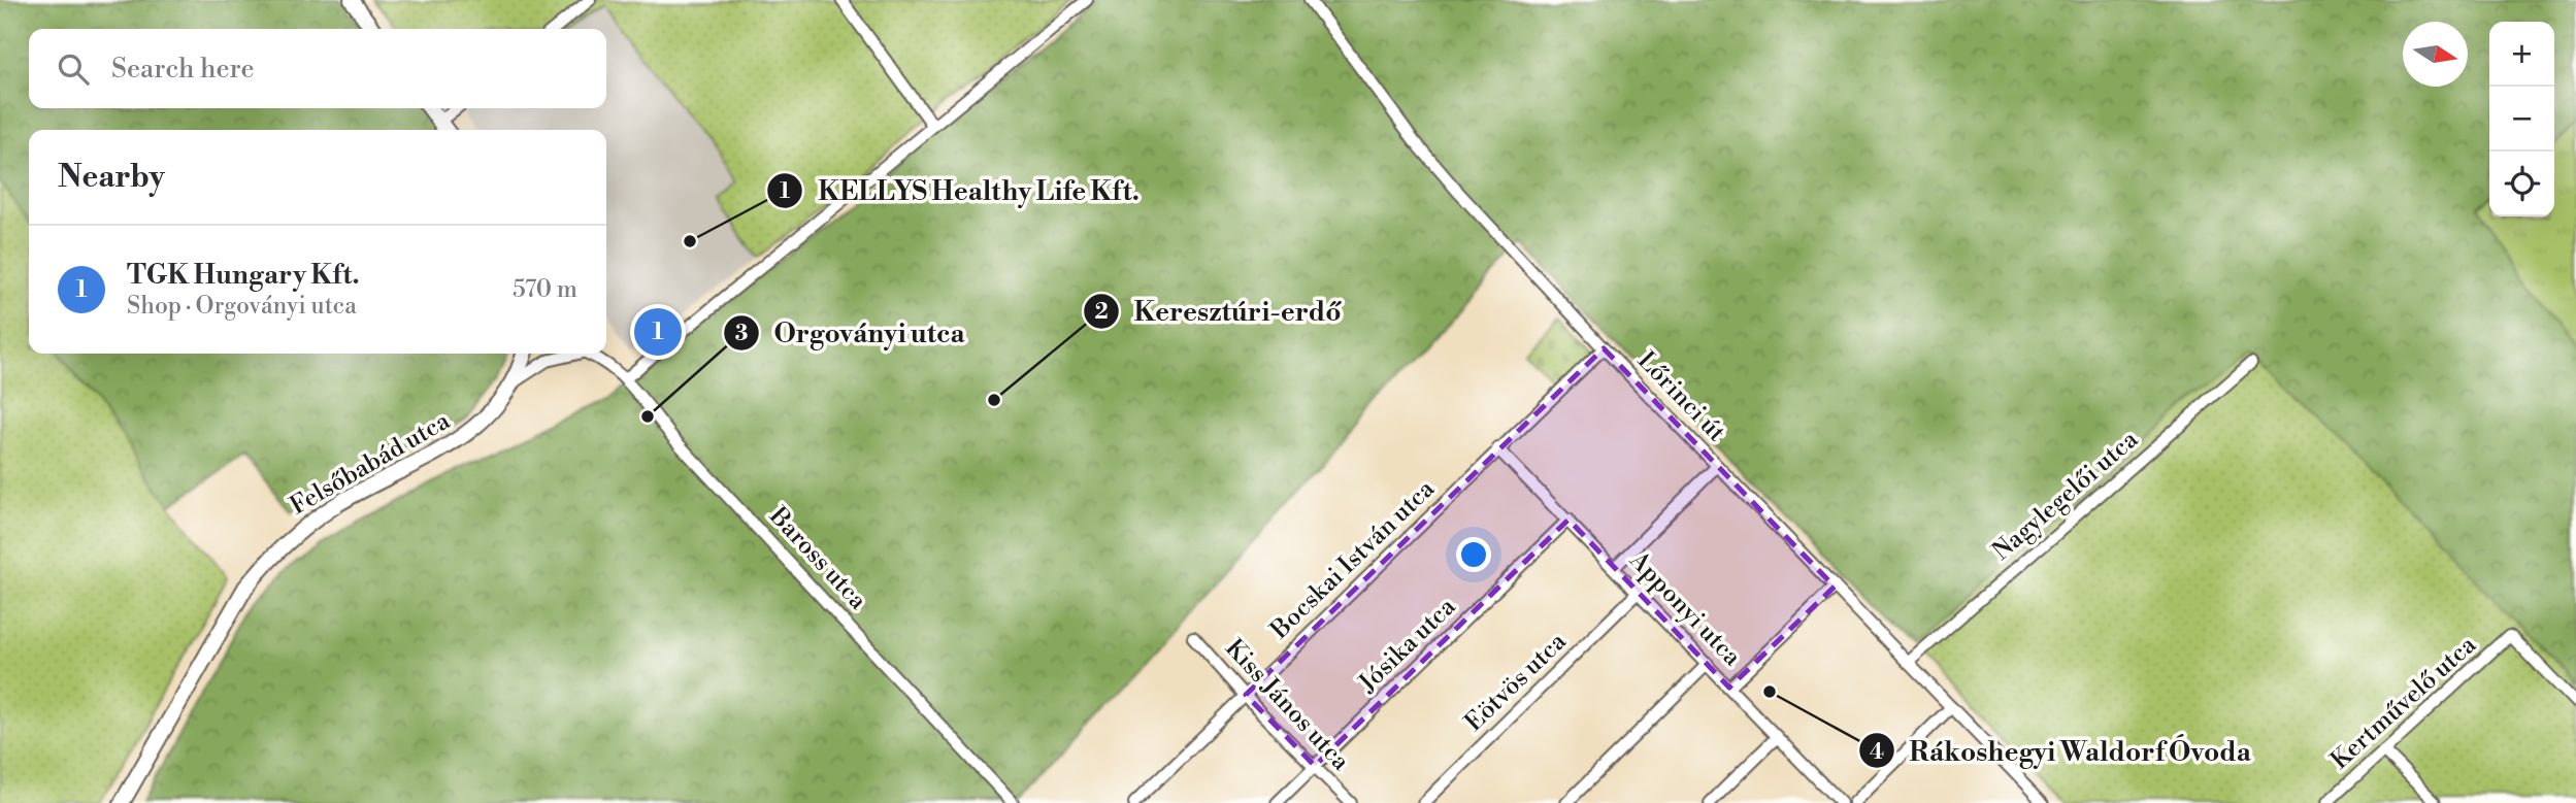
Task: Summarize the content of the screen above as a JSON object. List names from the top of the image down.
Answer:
{
  "streets": {
    "main road": ["Felsőbabád utca"],
    "street": [
      "Lőrinci út",
      "Nagylegelői utca",
      "Baross utca",
      "Bocskai István utca",
      "Apponyi utca",
      "Jósika utca",
      "Eötvös utca",
      "Kertművelő utca",
      "Kiss János utca"
    ]
  },
  "crossings": [
    ["Lőrinci út", "Nagylegelői utca"],
    ["Lőrinci út", "Bocskai István utca"],
    ["Bocskai István utca", "Apponyi utca"],
    ["Bocskai István utca", "Kiss János utca"],
    ["Apponyi utca", "Jósika utca"],
    ["Apponyi utca", "Eötvös utca"],
    ["Jósika utca", "Kiss János utca"]
  ],
  "places": [
    "KELLYS Healthy Life Kft.",
    "Keresztúri-erdő",
    "Orgoványi utca",
    "Rákoshegyi Waldorf Óvoda"
  ],
  "north": "right",
  "page": {
    "map_buttons": ["+", "−"],
    "search": "Search here",
    "heading": "Nearby",
    "list": [
      {
        "mark": "1",
        "name": "TGK Hungary Kft.",
        "note": "Shop · Orgoványi utca",
        "value": "570 m"
      }
    ],
    "pins": "1"
  }
}
